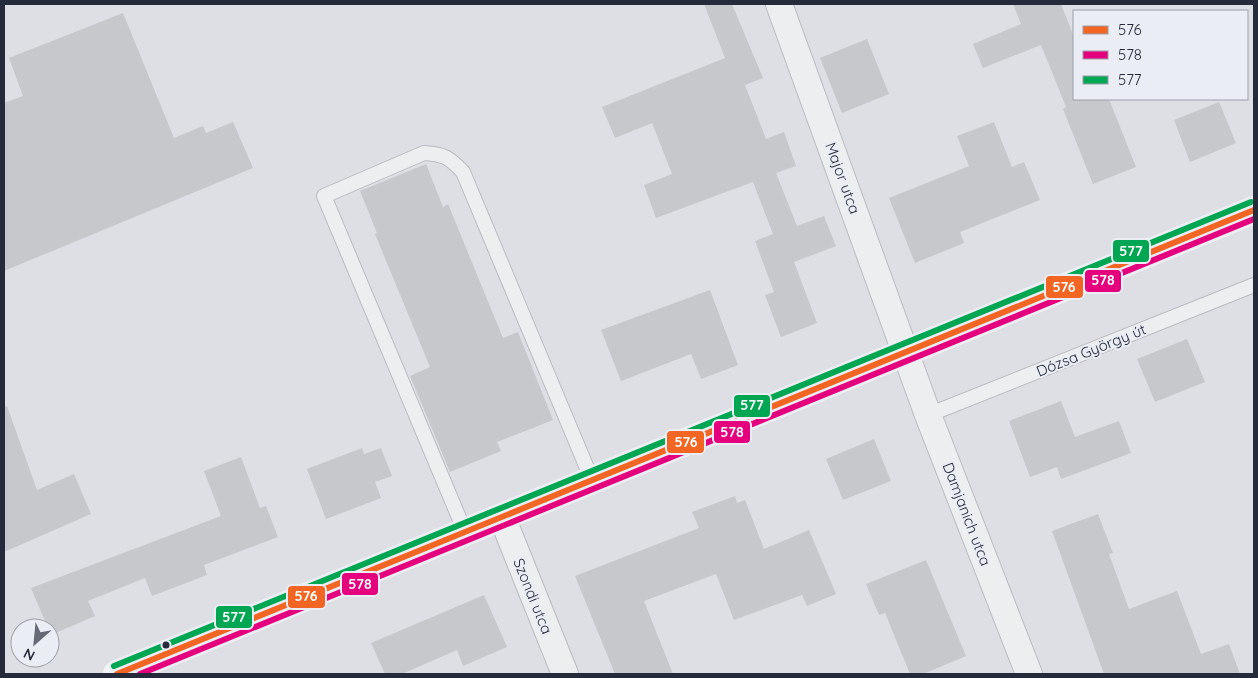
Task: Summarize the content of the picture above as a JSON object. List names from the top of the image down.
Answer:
{
  "streets": {
    "street": ["Major utca", "Damjanich utca", "Szondi utca"],
    "lane": ["Dózsa György út"]
  },
  "crossings": [
    ["Major utca", "Damjanich utca"],
    ["Dózsa György út", "Damjanich utca"]
  ],
  "lines": ["transit line 577", "transit line 576", "transit line 578"],
  "legend": ["576", "578", "577"],
  "north": "bottom left"
}
